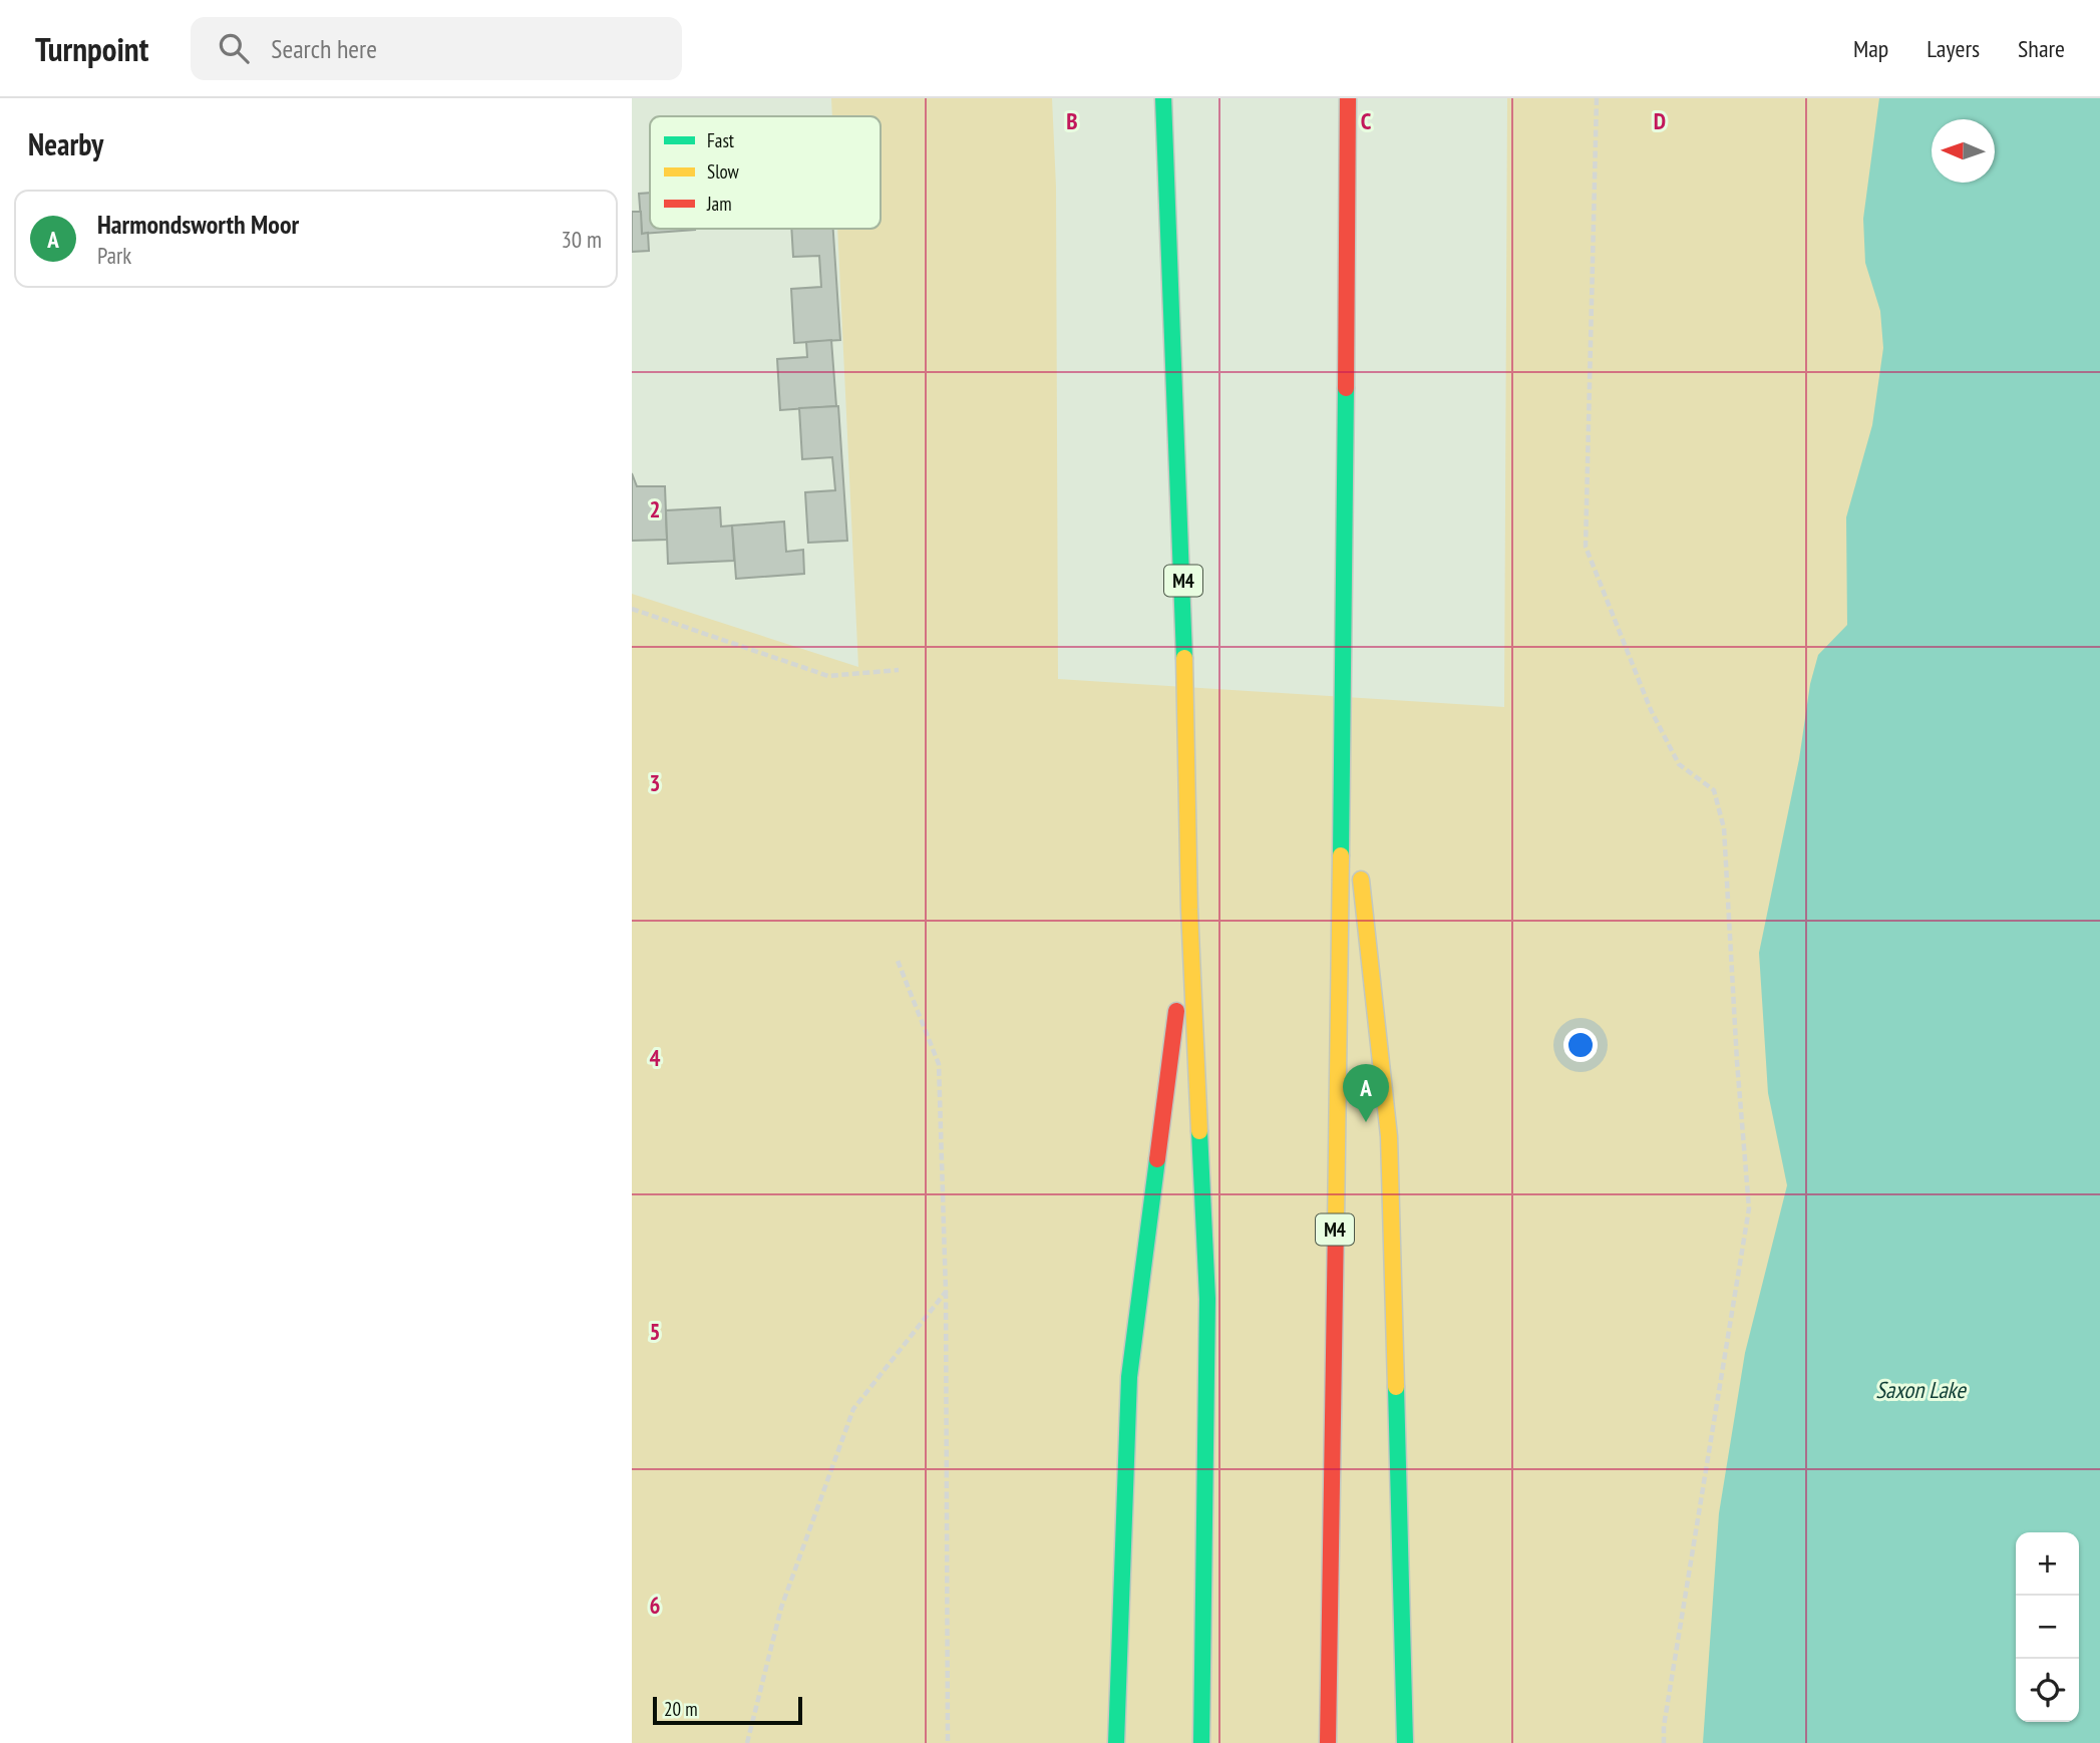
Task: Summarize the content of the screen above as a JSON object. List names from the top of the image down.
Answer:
{
  "streets": {
    "highway": ["M4"]
  },
  "water": ["Saxon Lake"],
  "legend": ["Fast", "Slow", "Jam"],
  "scale_bar": "20 m",
  "north": "left",
  "page": {
    "header": "Turnpoint",
    "search": "Search here",
    "nav": ["Map", "Layers", "Share"],
    "heading": "Nearby",
    "list": [
      {
        "mark": "A",
        "name": "Harmondsworth Moor",
        "note": "Park",
        "value": "30 m"
      }
    ],
    "pins": "A",
    "map_buttons": ["+", "−"],
    "scale": "20 m"
  },
  "grid": {
    "columns": ["B", "C", "D"],
    "rows": [
      "2",
      "3",
      "4",
      "5",
      "6"
    ]
  }
}
